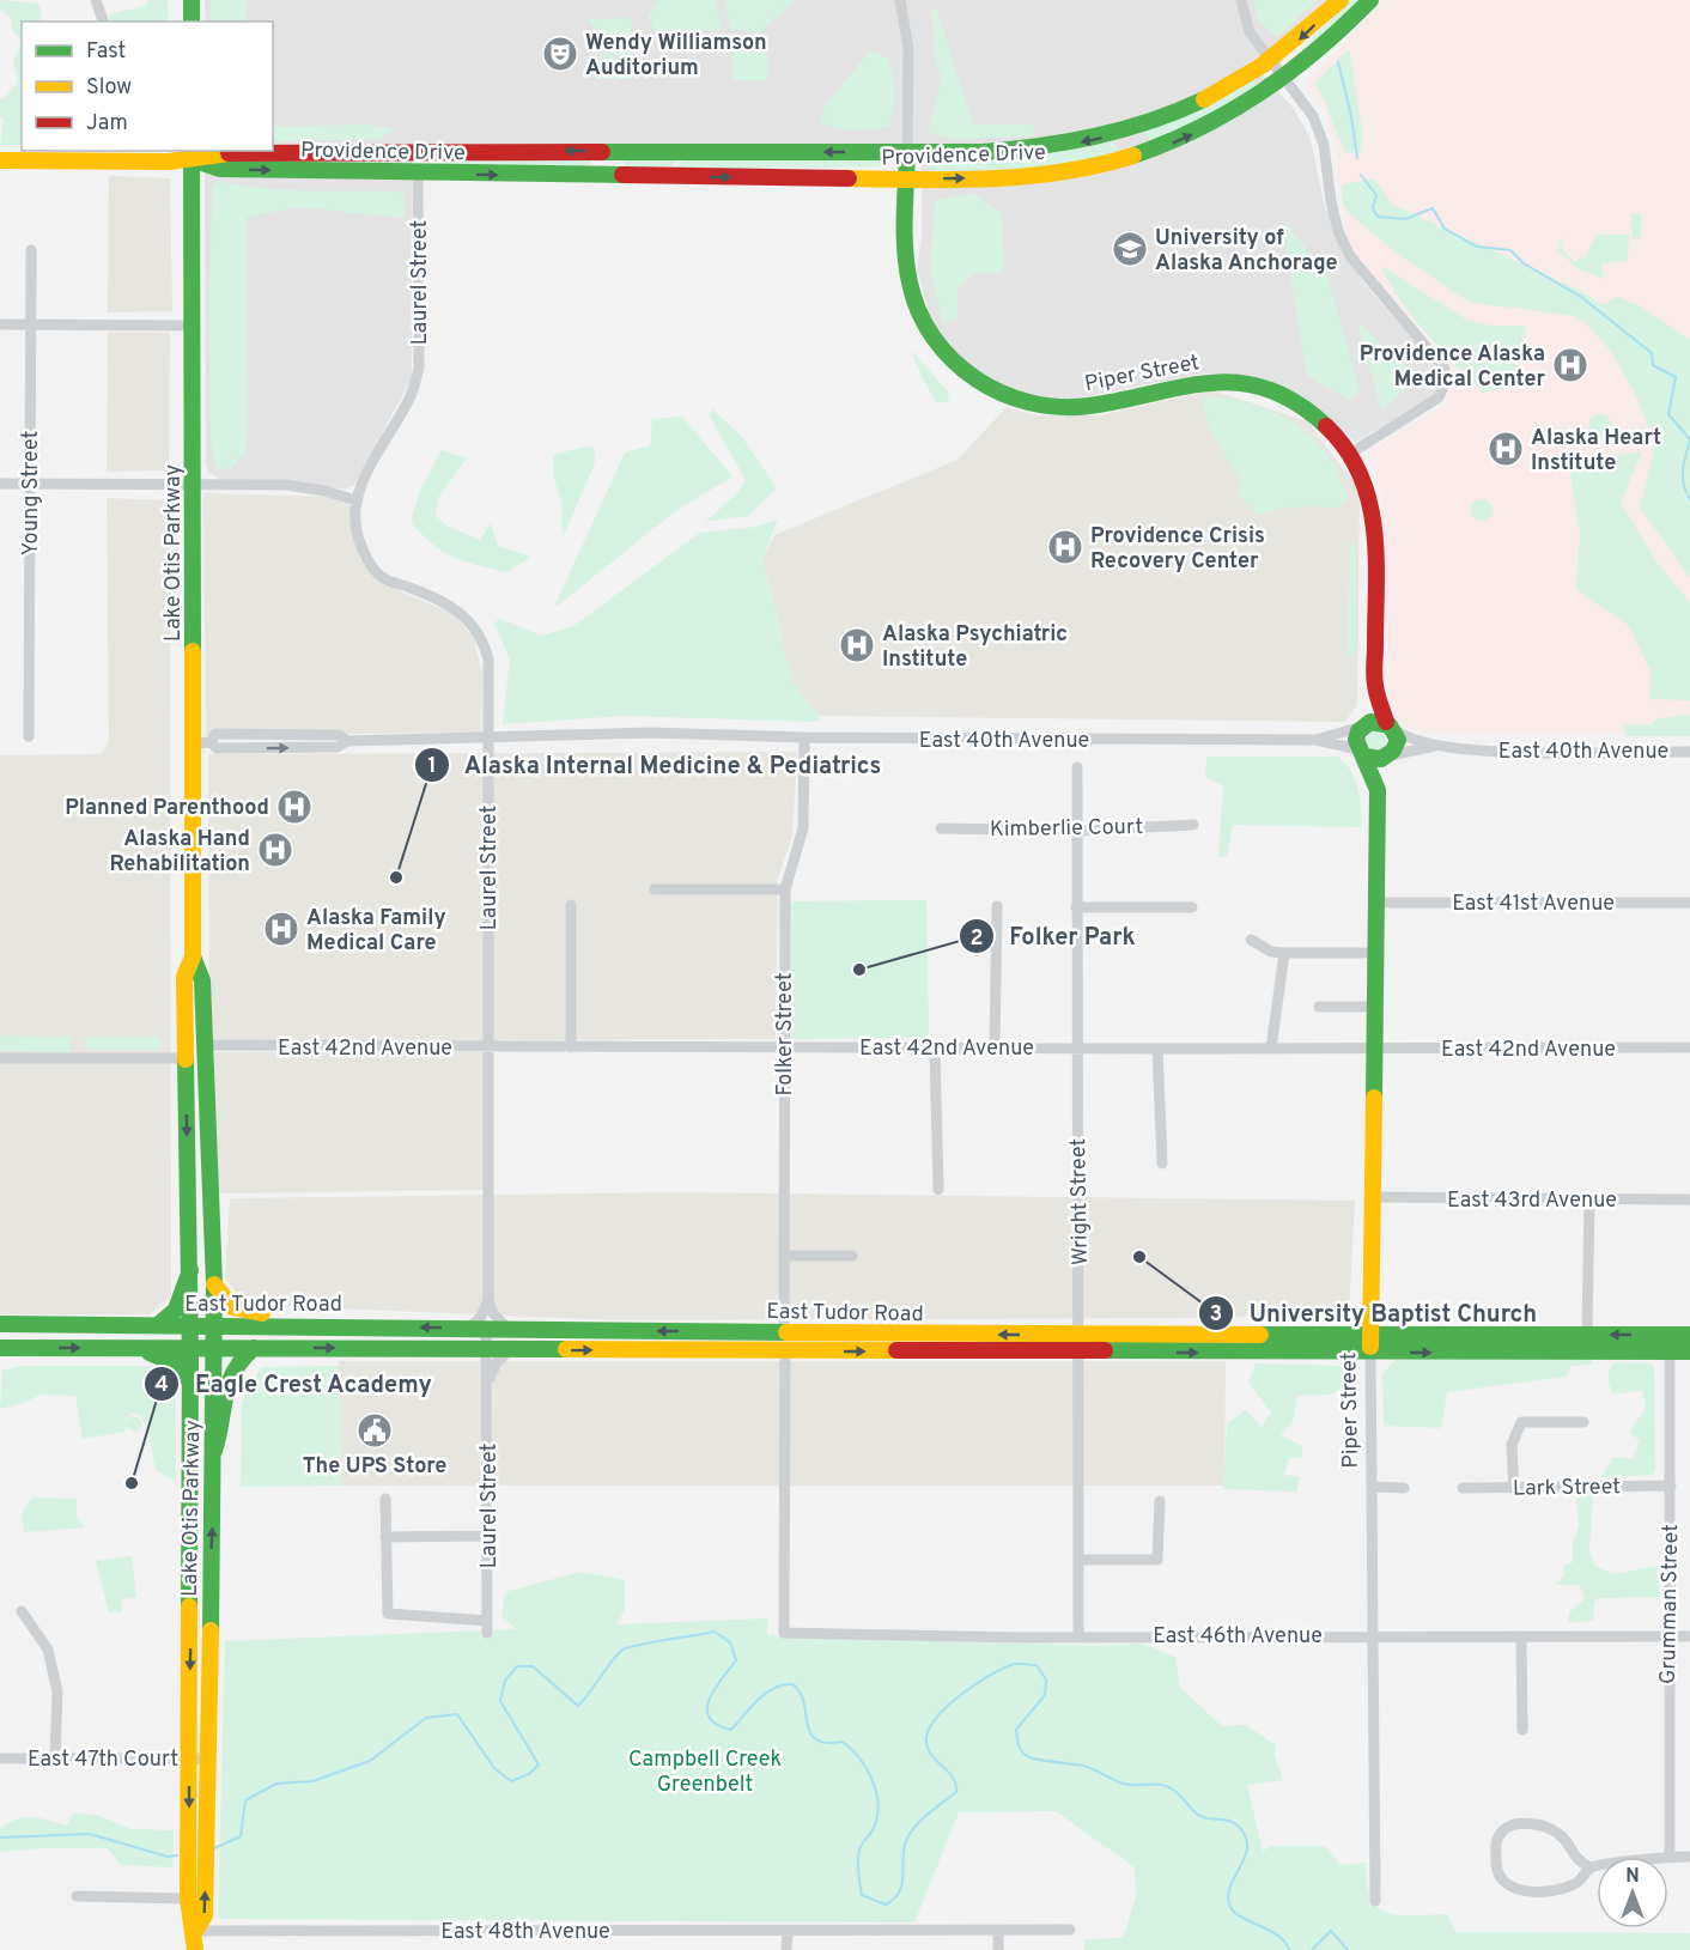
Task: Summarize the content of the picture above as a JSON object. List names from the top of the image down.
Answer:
{
  "streets": {
    "main road": [
      "Providence Drive",
      "Piper Street",
      "Lake Otis Parkway",
      "East Tudor Road"
    ],
    "street": [
      "Laurel Street",
      "Young Street",
      "East 40th Avenue",
      "Kimberlie Court",
      "East 41st Avenue",
      "Folker Street",
      "East 42nd Avenue",
      "East 43rd Avenue",
      "Wright Street",
      "Lark Street",
      "Grumman Street",
      "East 46th Avenue",
      "East 47th Court",
      "East 48th Avenue"
    ]
  },
  "crossings": [
    ["Providence Drive", "Laurel Street"],
    ["Providence Drive", "Piper Street"],
    ["Providence Drive", "Lake Otis Parkway"],
    ["Laurel Street", "East 40th Avenue"],
    ["Laurel Street", "East 42nd Avenue"],
    ["Laurel Street", "East Tudor Road"],
    ["Piper Street", "East 40th Avenue"],
    ["Piper Street", "East 41st Avenue"],
    ["Piper Street", "East 42nd Avenue"],
    ["Piper Street", "East 43rd Avenue"],
    ["Piper Street", "East Tudor Road"],
    ["Piper Street", "East 46th Avenue"],
    ["Lake Otis Parkway", "East 40th Avenue"],
    ["Lake Otis Parkway", "East 42nd Avenue"],
    ["Lake Otis Parkway", "East Tudor Road"],
    ["Lake Otis Parkway", "East 47th Court"],
    ["Lake Otis Parkway", "East 48th Avenue"],
    ["East 40th Avenue", "Folker Street"],
    ["Kimberlie Court", "Wright Street"],
    ["Folker Street", "East 42nd Avenue"],
    ["Folker Street", "East Tudor Road"],
    ["East 42nd Avenue", "Wright Street"],
    ["Wright Street", "East Tudor Road"],
    ["Wright Street", "East 46th Avenue"],
    ["East Tudor Road", "Grumman Street"],
    ["East Tudor Road", "East 46th Avenue"],
    ["Lark Street", "Grumman Street"],
    ["Grumman Street", "East 46th Avenue"]
  ],
  "parks": ["Campbell Creek Greenbelt"],
  "places": {
    "theatre": ["Wendy Williamson Auditorium"],
    "school or university": ["University of Alaska Anchorage"],
    "hospital": [
      "Providence Alaska Medical Center",
      "Alaska Heart Institute",
      "Providence Crisis Recovery Center",
      "Alaska Psychiatric Institute",
      "Planned Parenthood",
      "Alaska Hand Rehabilitation",
      "Alaska Family Medical Care"
    ],
    "other": [
      "Alaska Internal Medicine & Pediatrics",
      "Folker Park",
      "University Baptist Church",
      "Eagle Crest Academy"
    ],
    "public building": ["The UPS Store"]
  },
  "legend": ["Fast", "Slow", "Jam"],
  "north": "top"
}
